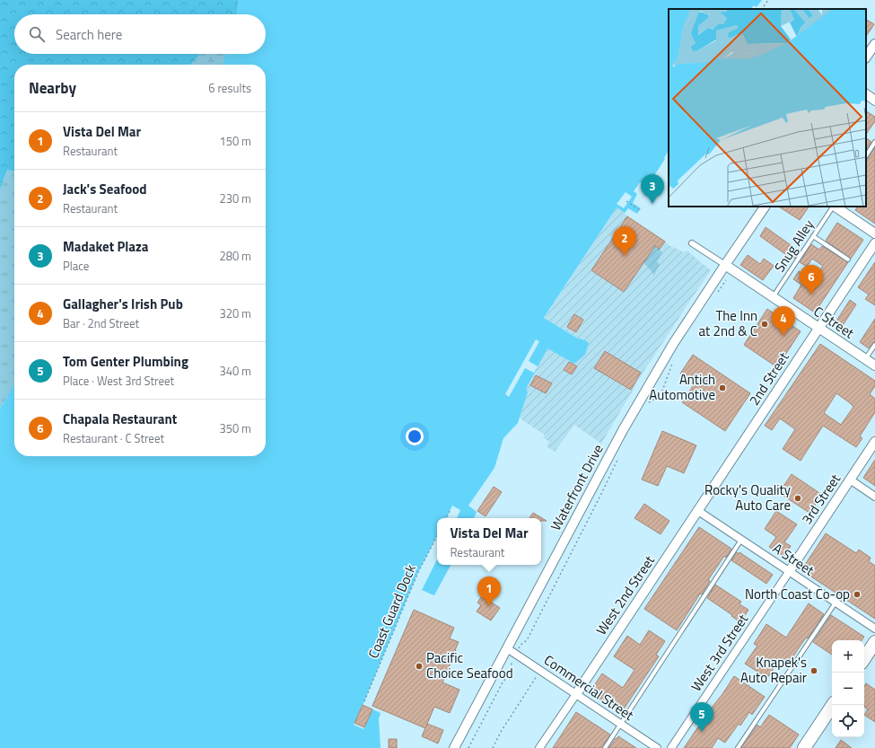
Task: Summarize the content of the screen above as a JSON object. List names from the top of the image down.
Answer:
{
  "streets": {
    "street": [
      "C Street",
      "2nd Street",
      "Waterfront Drive",
      "3rd Street",
      "A Street",
      "West 2nd Street",
      "West 3rd Street",
      "Commercial Street"
    ],
    "lane": ["Snug Alley"],
    "path": ["Coast Guard Dock"]
  },
  "crossings": [
    ["Snug Alley", "C Street"],
    ["C Street", "2nd Street"],
    ["C Street", "Waterfront Drive"],
    ["2nd Street", "A Street"],
    ["2nd Street", "West 2nd Street"],
    ["Waterfront Drive", "Commercial Street"],
    ["3rd Street", "A Street"],
    ["3rd Street", "West 3rd Street"],
    ["A Street", "West 2nd Street"],
    ["A Street", "West 3rd Street"],
    ["West 2nd Street", "Commercial Street"]
  ],
  "places": [
    "The Inn at 2nd & C",
    "Antich Automotive",
    "Rocky's Quality Auto Care",
    "North Coast Co-op",
    "Pacific Choice Seafood",
    "Knapek's Auto Repair"
  ],
  "page": {
    "search": "Search here",
    "heading": ["Nearby", "6 results"],
    "list": [
      {
        "mark": "1",
        "name": "Vista Del Mar",
        "note": "Restaurant",
        "value": "150 m"
      },
      {
        "mark": "2",
        "name": "Jack's Seafood",
        "note": "Restaurant",
        "value": "230 m"
      },
      {
        "mark": "3",
        "name": "Madaket Plaza",
        "note": "Place",
        "value": "280 m"
      },
      {
        "mark": "4",
        "name": "Gallagher's Irish Pub",
        "note": "Bar · 2nd Street",
        "value": "320 m"
      },
      {
        "mark": "5",
        "name": "Tom Genter Plumbing",
        "note": "Place · West 3rd Street",
        "value": "340 m"
      },
      {
        "mark": "6",
        "name": "Chapala Restaurant",
        "note": "Restaurant · C Street",
        "value": "350 m"
      }
    ],
    "pins": [
      "3",
      "2",
      "6",
      "4",
      "1",
      "5"
    ],
    "popup": ["Vista Del Mar", "Restaurant"],
    "map_buttons": ["+", "−"]
  }
}
